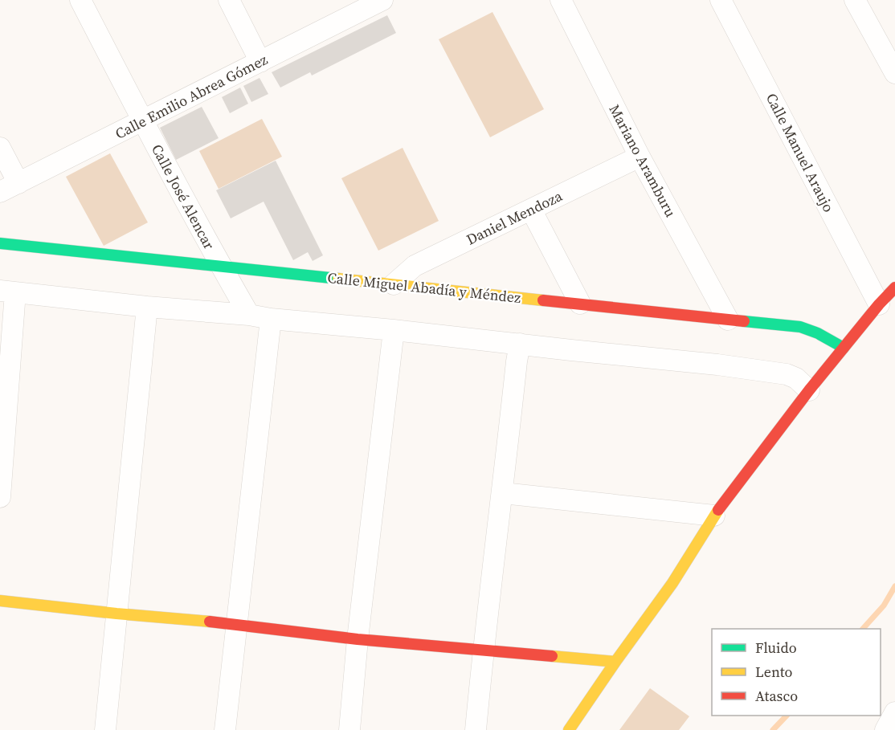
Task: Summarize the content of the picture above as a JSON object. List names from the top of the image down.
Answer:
{
  "streets": {
    "street": [
      "Calle Emilio Abrea Gómez",
      "Calle Manuel Araujo",
      "Mariano Aramburu",
      "Calle José Alencar",
      "Daniel Mendoza",
      "Calle Miguel Abadía y Méndez"
    ]
  },
  "crossings": [
    ["Calle Emilio Abrea Gómez", "Calle José Alencar"],
    ["Mariano Aramburu", "Daniel Mendoza"],
    ["Mariano Aramburu", "Calle Miguel Abadía y Méndez"],
    ["Calle José Alencar", "Calle Miguel Abadía y Méndez"],
    ["Daniel Mendoza", "Calle Miguel Abadía y Méndez"]
  ],
  "legend": ["Fluido", "Lento", "Atasco"]
}
